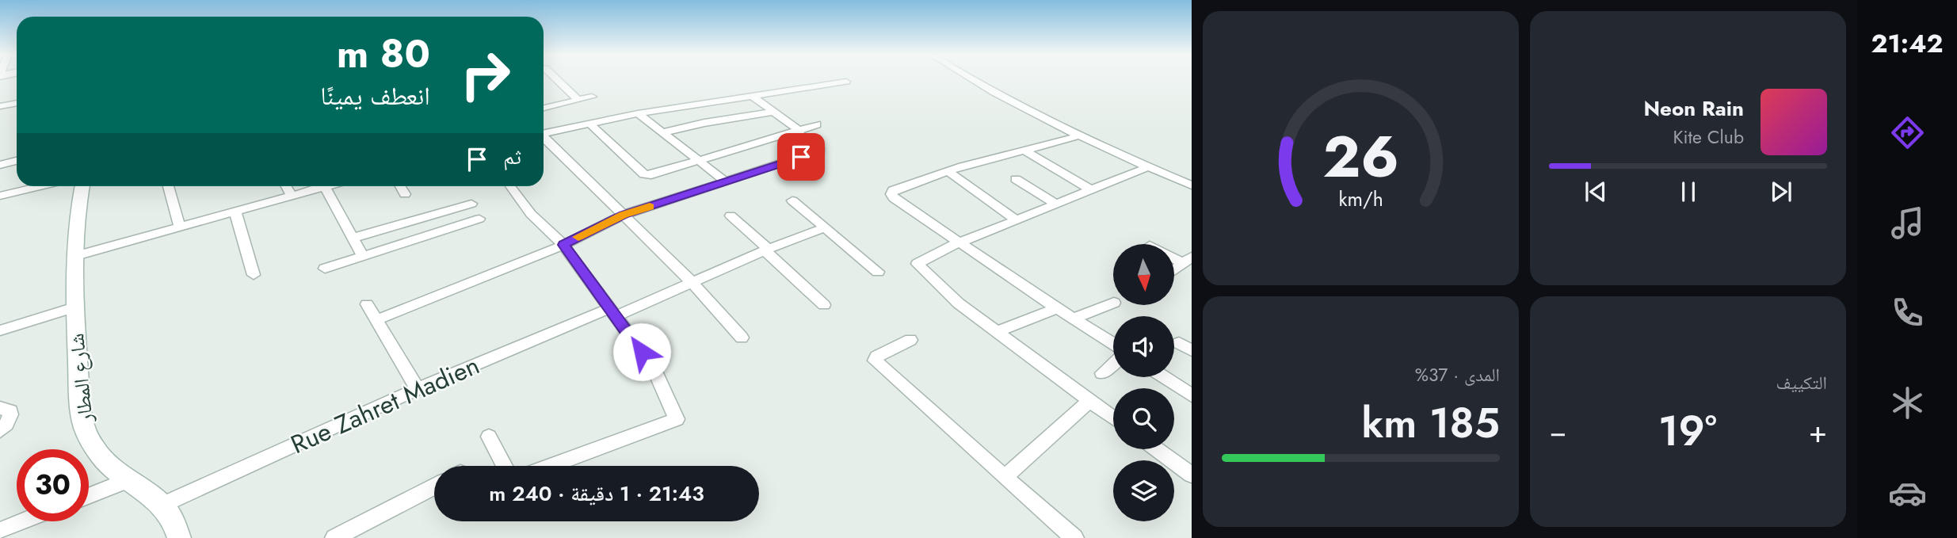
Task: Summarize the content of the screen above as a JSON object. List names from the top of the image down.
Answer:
{
  "streets": {
    "street": ["شارع المطار", "Rue Zahret Madien"]
  },
  "crossings": [
    ["شارع المطار", "Rue Zahret Madien"]
  ],
  "north": "bottom",
  "page": {
    "tabs": "21:42",
    "turn": ["80 m", "انعطف يمينًا"],
    "song": ["Neon Rain", "Kite Club"],
    "then": "ثم",
    "tile": [
      "التكييف",
      ["المدى · 37%", "185 km"]
    ],
    "heat": ["−", "19°", "+"],
    "limit": "30",
    "trip": "21:43 · 1 دقيقة · 240 m",
    "gauge": ["26", "km/h"]
  }
}
